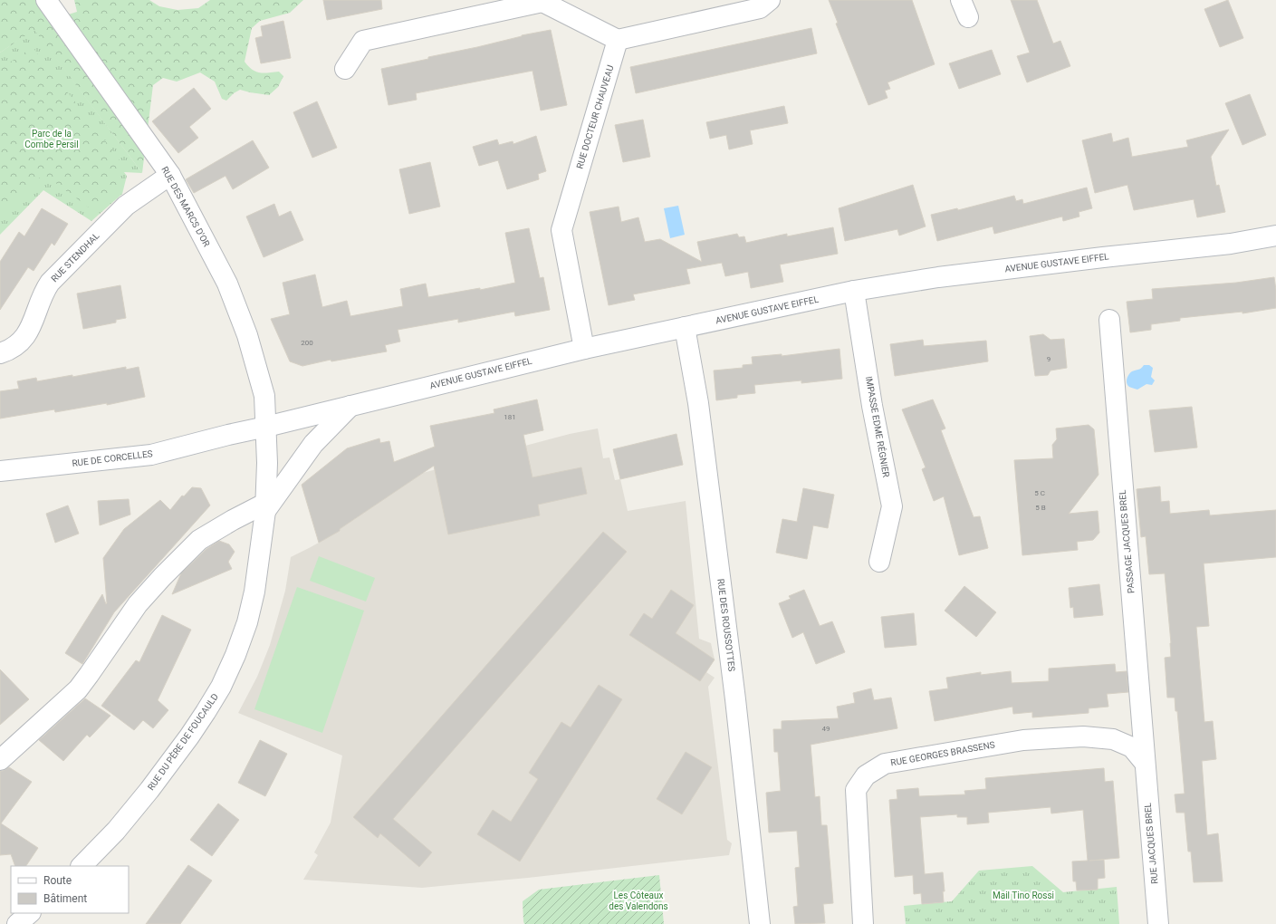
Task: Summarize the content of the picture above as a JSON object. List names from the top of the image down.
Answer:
{
  "streets": {
    "street": [
      "RUE DOCTEUR CHAUVEAU",
      "RUE DES MARCS D'OR",
      "RUE STENDHAL",
      "AVENUE GUSTAVE EIFFEL",
      "IMPASSE EDME RÉGNIER",
      "RUE DE CORCELLES",
      "PASSAGE JACQUES BREL",
      "RUE DES ROUSSOTTES",
      "RUE DU PÈRE DE FOUCAULD",
      "RUE GEORGES BRASSENS",
      "RUE JACQUES BREL"
    ]
  },
  "crossings": [
    ["RUE DOCTEUR CHAUVEAU", "AVENUE GUSTAVE EIFFEL"],
    ["RUE DES MARCS D'OR", "RUE STENDHAL"],
    ["RUE DES MARCS D'OR", "AVENUE GUSTAVE EIFFEL"],
    ["RUE DES MARCS D'OR", "RUE DE CORCELLES"],
    ["RUE DES MARCS D'OR", "RUE DU PÈRE DE FOUCAULD"],
    ["AVENUE GUSTAVE EIFFEL", "IMPASSE EDME RÉGNIER"],
    ["AVENUE GUSTAVE EIFFEL", "RUE DE CORCELLES"],
    ["AVENUE GUSTAVE EIFFEL", "RUE DES ROUSSOTTES"],
    ["AVENUE GUSTAVE EIFFEL", "RUE DU PÈRE DE FOUCAULD"],
    ["RUE DE CORCELLES", "RUE DU PÈRE DE FOUCAULD"],
    ["PASSAGE JACQUES BREL", "RUE GEORGES BRASSENS"],
    ["PASSAGE JACQUES BREL", "RUE JACQUES BREL"],
    ["RUE GEORGES BRASSENS", "RUE JACQUES BREL"]
  ],
  "parks": ["Parc de la Combe Persil", "Les Côteaux des Valendons", "Mail Tino Rossi"],
  "house_numbers": [
    "200",
    "9",
    "181",
    "5 C",
    "5 B",
    "49"
  ],
  "legend": ["Route", "Bâtiment"]
}
